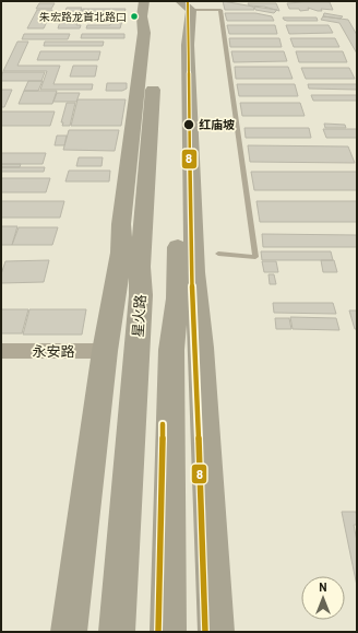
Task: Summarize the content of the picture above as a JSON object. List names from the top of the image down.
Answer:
{
  "streets": {
    "main road": ["星火路"],
    "street": ["永安路"]
  },
  "places": ["朱宏路龙首北路口", "红庙坡"],
  "lines": ["transit line 8"],
  "north": "top"
}
